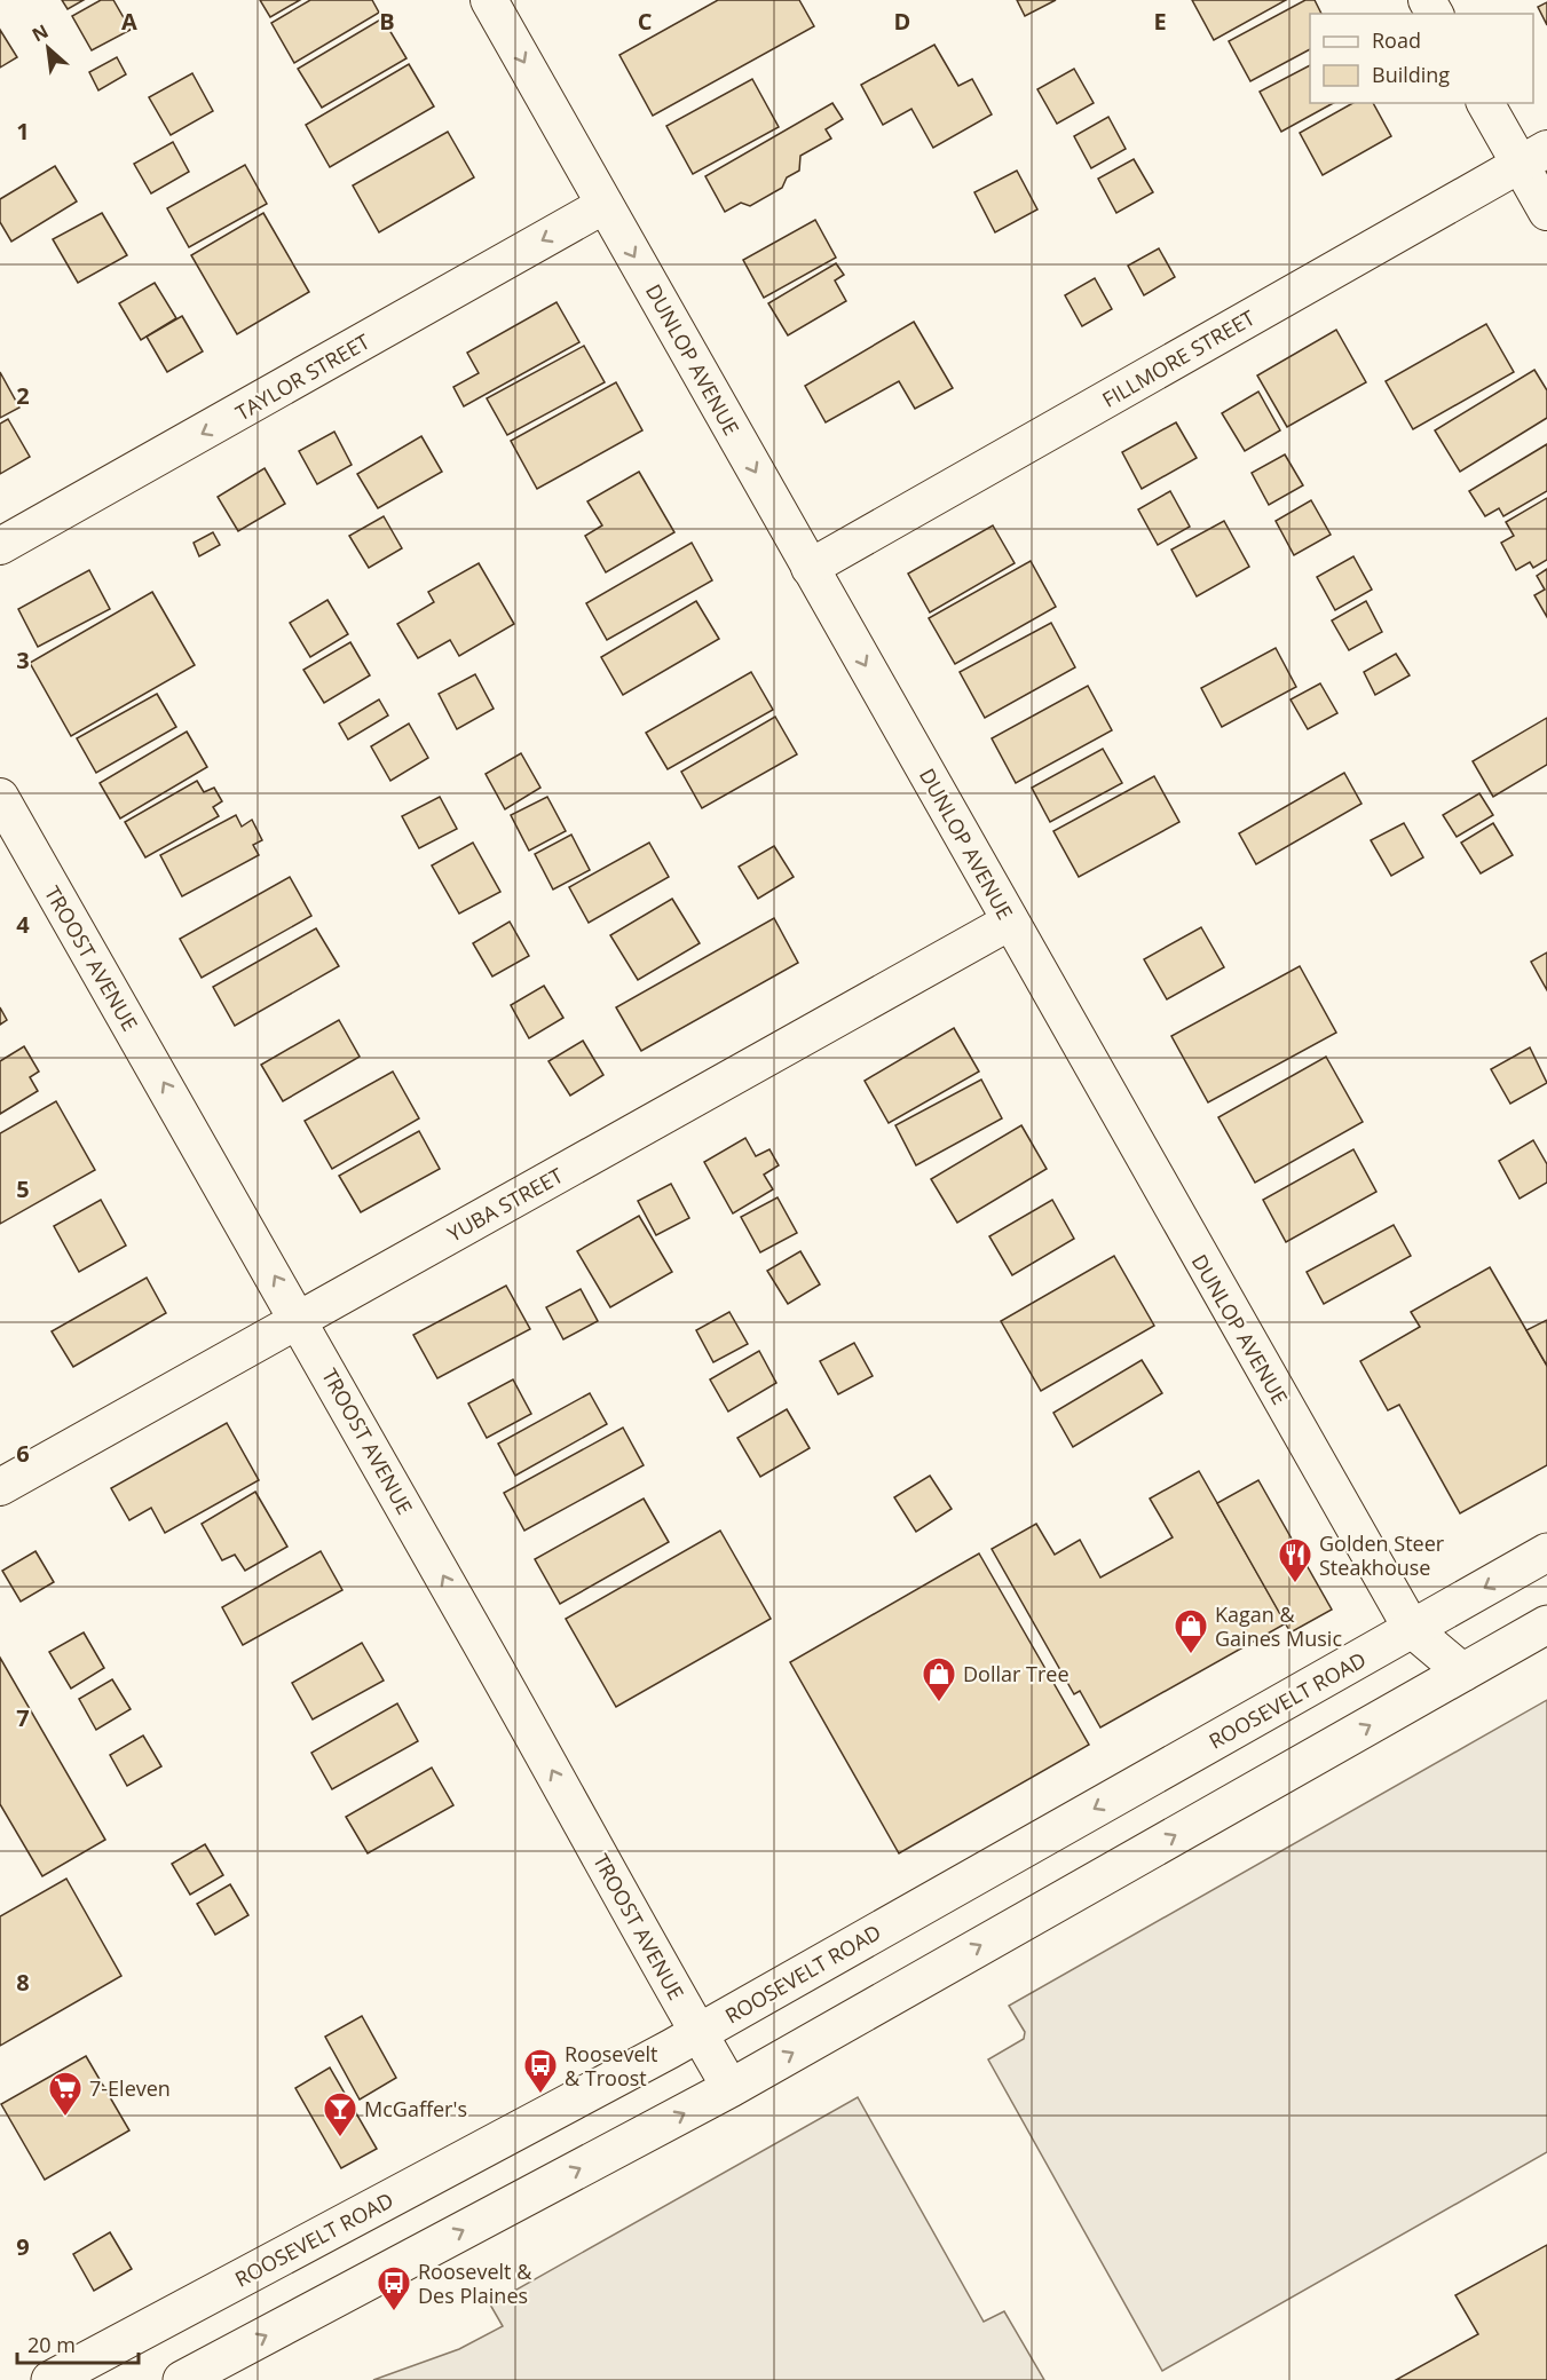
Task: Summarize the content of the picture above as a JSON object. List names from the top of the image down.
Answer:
{
  "streets": {
    "main road": ["ROOSEVELT ROAD"],
    "street": [
      "FILLMORE STREET",
      "DUNLOP AVENUE",
      "TAYLOR STREET",
      "TROOST AVENUE",
      "YUBA STREET"
    ]
  },
  "crossings": [
    ["FILLMORE STREET", "DUNLOP AVENUE"],
    ["DUNLOP AVENUE", "TAYLOR STREET"],
    ["DUNLOP AVENUE", "YUBA STREET"],
    ["DUNLOP AVENUE", "ROOSEVELT ROAD"],
    ["TROOST AVENUE", "YUBA STREET"],
    ["TROOST AVENUE", "ROOSEVELT ROAD"]
  ],
  "one_way": ["DUNLOP AVENUE", "TAYLOR STREET", "TROOST AVENUE"],
  "places": {
    "restaurant": ["Golden Steer Steakhouse"],
    "shop": ["Kagan & Gaines Music", "Dollar Tree"],
    "bus stop": ["Roosevelt & Troost", "Roosevelt & Des Plaines"],
    "supermarket": ["7-Eleven"],
    "bar": ["McGaffer's"]
  },
  "legend": ["Road", "Building"],
  "scale_bar": "20 m",
  "north": "top left",
  "grid": {
    "columns": [
      "A",
      "B",
      "C",
      "D",
      "E"
    ],
    "rows": [
      "1",
      "2",
      "3",
      "4",
      "5",
      "6",
      "7",
      "8",
      "9"
    ]
  }
}
